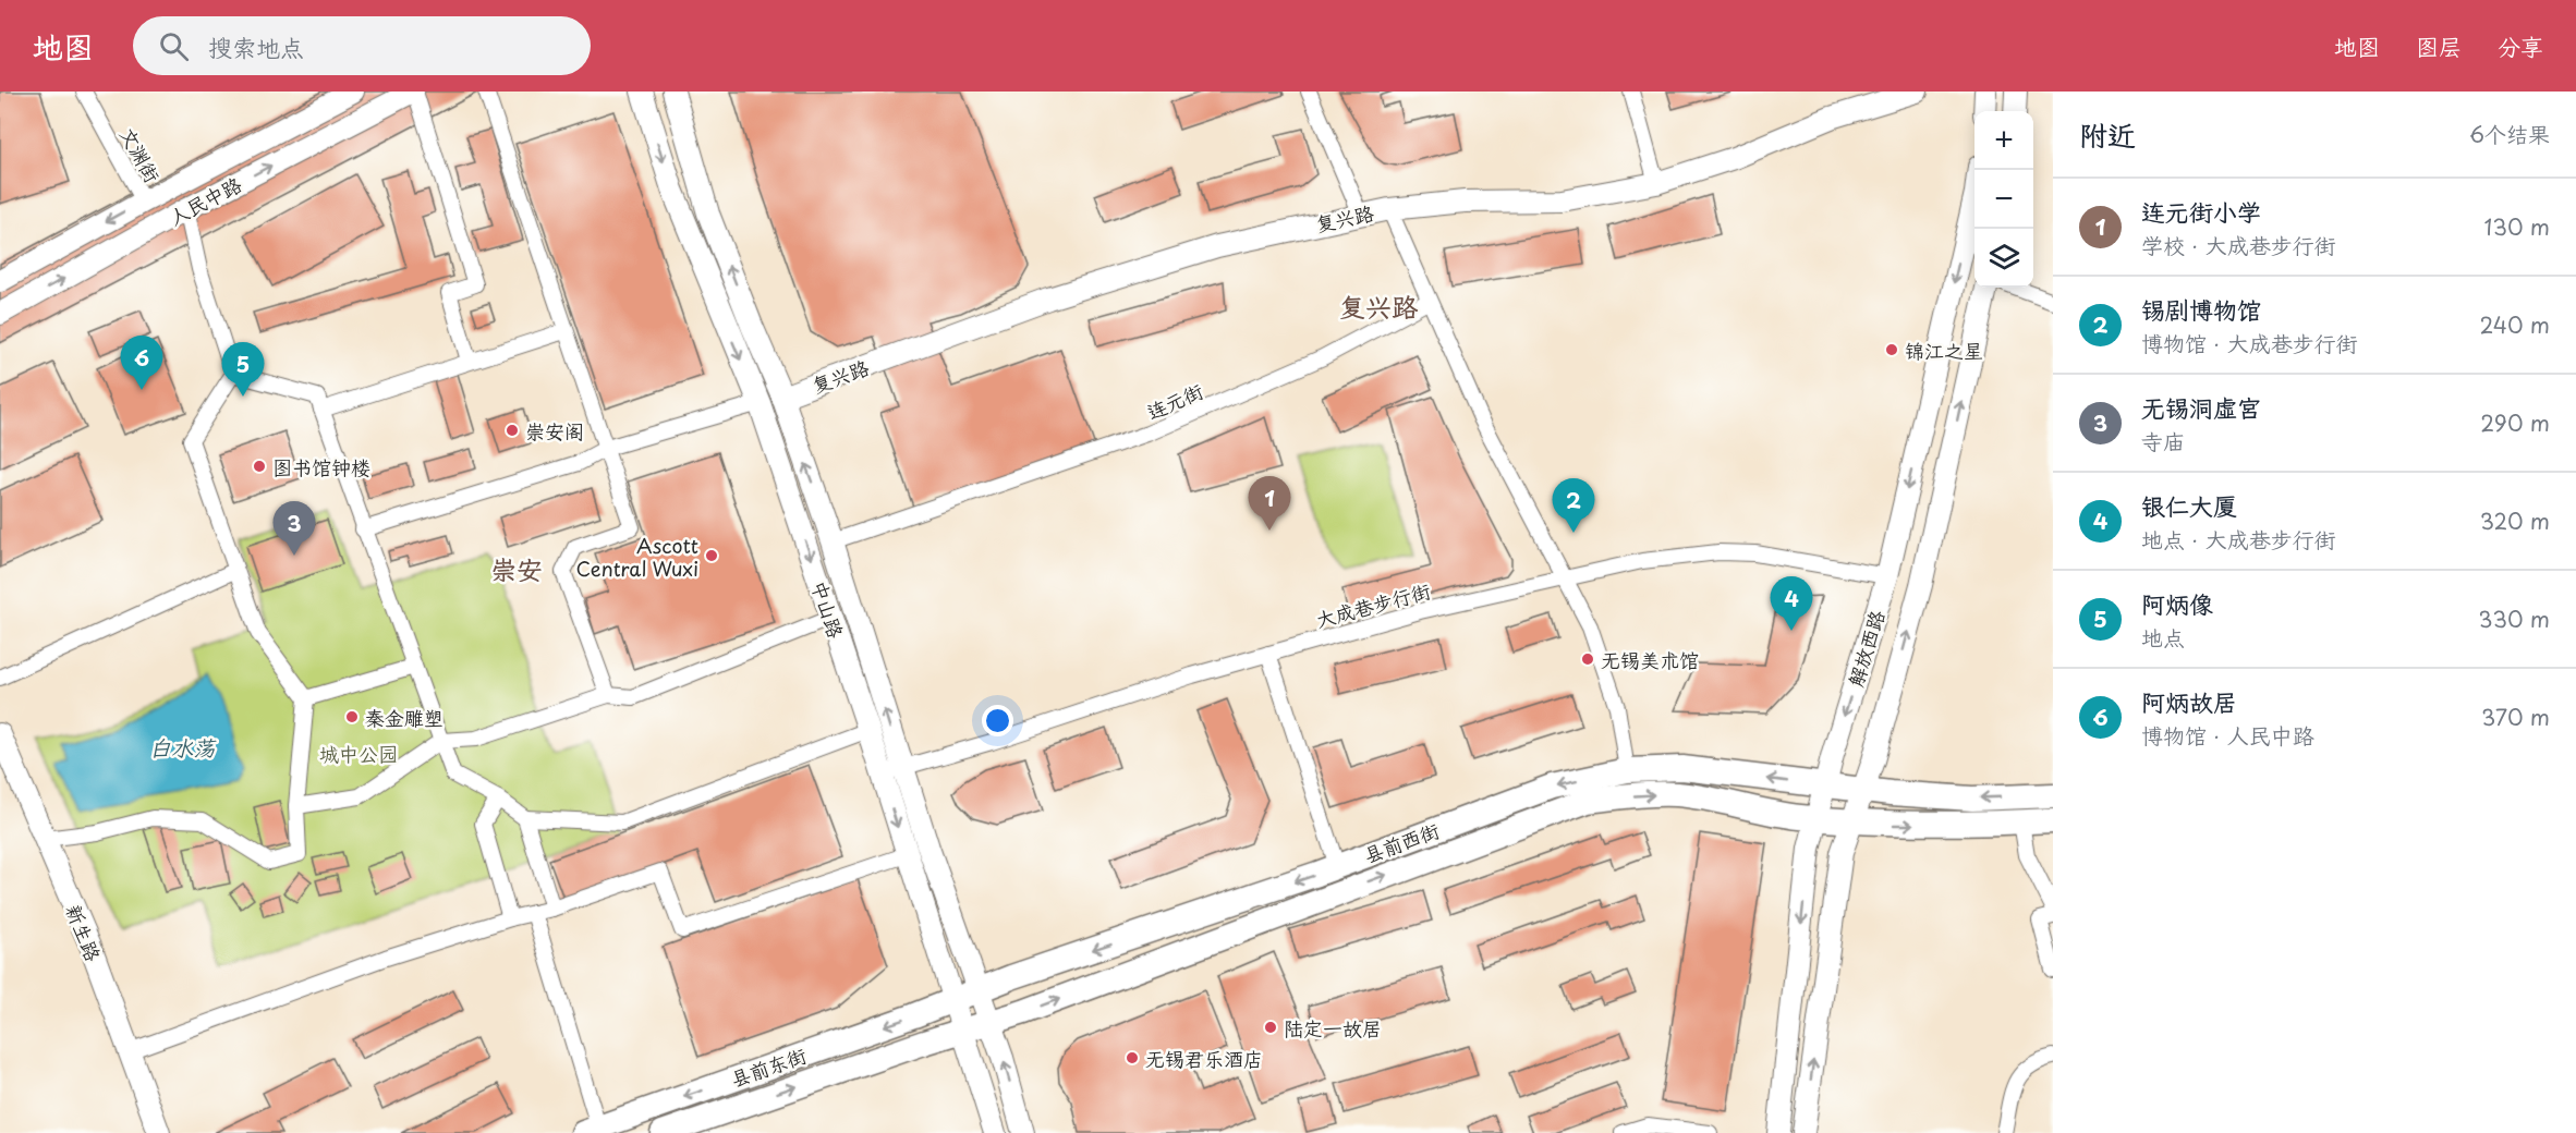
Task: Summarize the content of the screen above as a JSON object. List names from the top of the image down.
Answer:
{
  "streets": {
    "main road": [
      "人民中路",
      "复兴路",
      "中山路",
      "解放西路",
      "县前西街",
      "新生路",
      "县前东街"
    ],
    "street": ["文渊街", "连元街", "大成巷步行街"]
  },
  "crossings": [
    ["文渊街", "人民中路"],
    ["复兴路", "中山路"],
    ["连元街", "中山路"],
    ["大成巷步行街", "中山路"],
    ["大成巷步行街", "解放西路"],
    ["中山路", "县前西街"],
    ["中山路", "县前东街"],
    ["解放西路", "县前西街"],
    ["县前西街", "县前东街"]
  ],
  "districts": ["复兴路", "崇安"],
  "water": ["白水荡"],
  "parks": ["城中公园"],
  "places": [
    "锦江之星",
    "崇安阁",
    "图书馆钟楼",
    "Ascott Central Wuxi",
    "无锡美术馆",
    "秦金雕塑",
    "陆定一故居",
    "无锡君乐酒店"
  ],
  "page": {
    "header": "地图",
    "search": "搜索地点",
    "nav": ["地图", "图层", "分享"],
    "heading": ["附近", "6个结果"],
    "map_buttons": ["+", "−"],
    "list": [
      {
        "mark": "1",
        "name": "连元街小学",
        "note": "学校 · 大成巷步行街",
        "value": "130 m"
      },
      {
        "mark": "2",
        "name": "锡剧博物馆",
        "note": "博物馆 · 大成巷步行街",
        "value": "240 m"
      },
      {
        "mark": "3",
        "name": "无锡洞虚宫",
        "note": "寺庙",
        "value": "290 m"
      },
      {
        "mark": "4",
        "name": "银仁大厦",
        "note": "地点 · 大成巷步行街",
        "value": "320 m"
      },
      {
        "mark": "5",
        "name": "阿炳像",
        "note": "地点",
        "value": "330 m"
      },
      {
        "mark": "6",
        "name": "阿炳故居",
        "note": "博物馆 · 人民中路",
        "value": "370 m"
      }
    ],
    "pins": [
      "6",
      "5",
      "1",
      "2",
      "3",
      "4"
    ]
  }
}
